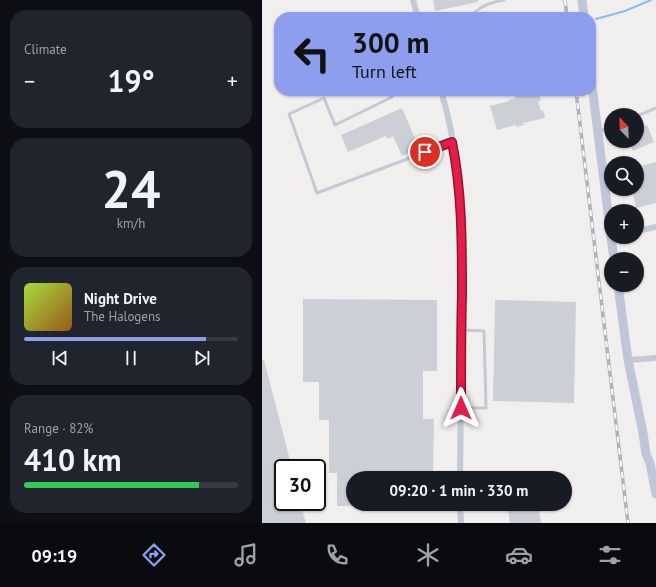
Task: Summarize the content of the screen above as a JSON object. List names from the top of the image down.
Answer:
{
  "north": "top left",
  "page": {
    "tile": [
      "Climate",
      ["24", "km/h"],
      ["Range · 82%", "410 km"]
    ],
    "turn": ["300 m", "Turn left"],
    "heat": ["−", "19°", "+"],
    "map_buttons": ["+", "−"],
    "song": ["Night Drive", "The Halogens"],
    "limit": "30",
    "trip": "09:20 · 1 min · 330 m",
    "tabs": "09:19"
  }
}
